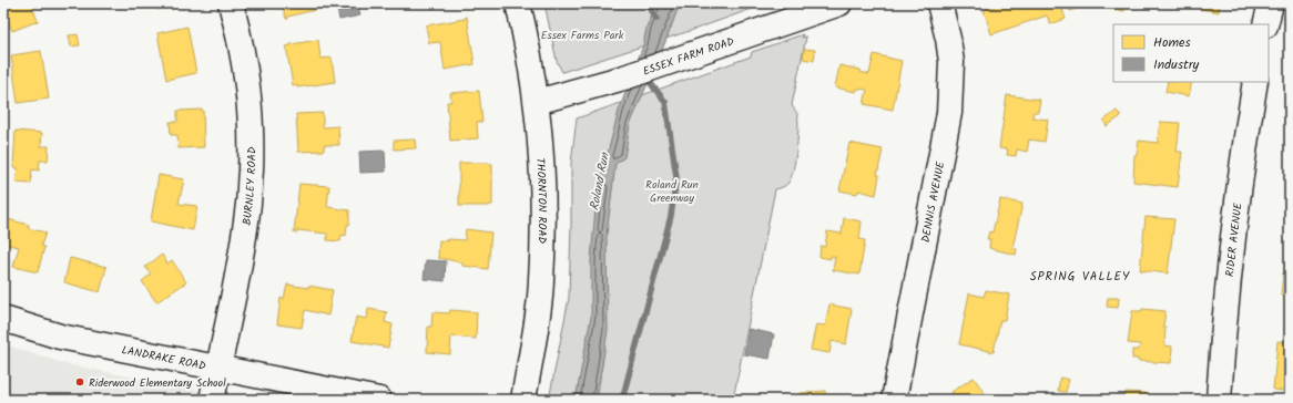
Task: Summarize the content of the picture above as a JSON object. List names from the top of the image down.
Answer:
{
  "streets": {
    "street": [
      "ESSEX FARM ROAD",
      "BURNLEY ROAD",
      "THORNTON ROAD",
      "DENNIS AVENUE",
      "RIDER AVENUE",
      "LANDRAKE ROAD"
    ]
  },
  "crossings": [
    ["ESSEX FARM ROAD", "THORNTON ROAD"],
    ["BURNLEY ROAD", "LANDRAKE ROAD"]
  ],
  "districts": ["SPRING VALLEY"],
  "water": ["Roland Run"],
  "parks": ["Essex Farms Park", "Roland Run Greenway"],
  "places": ["Riderwood Elementary School"],
  "legend": ["Homes", "Industry"]
}
